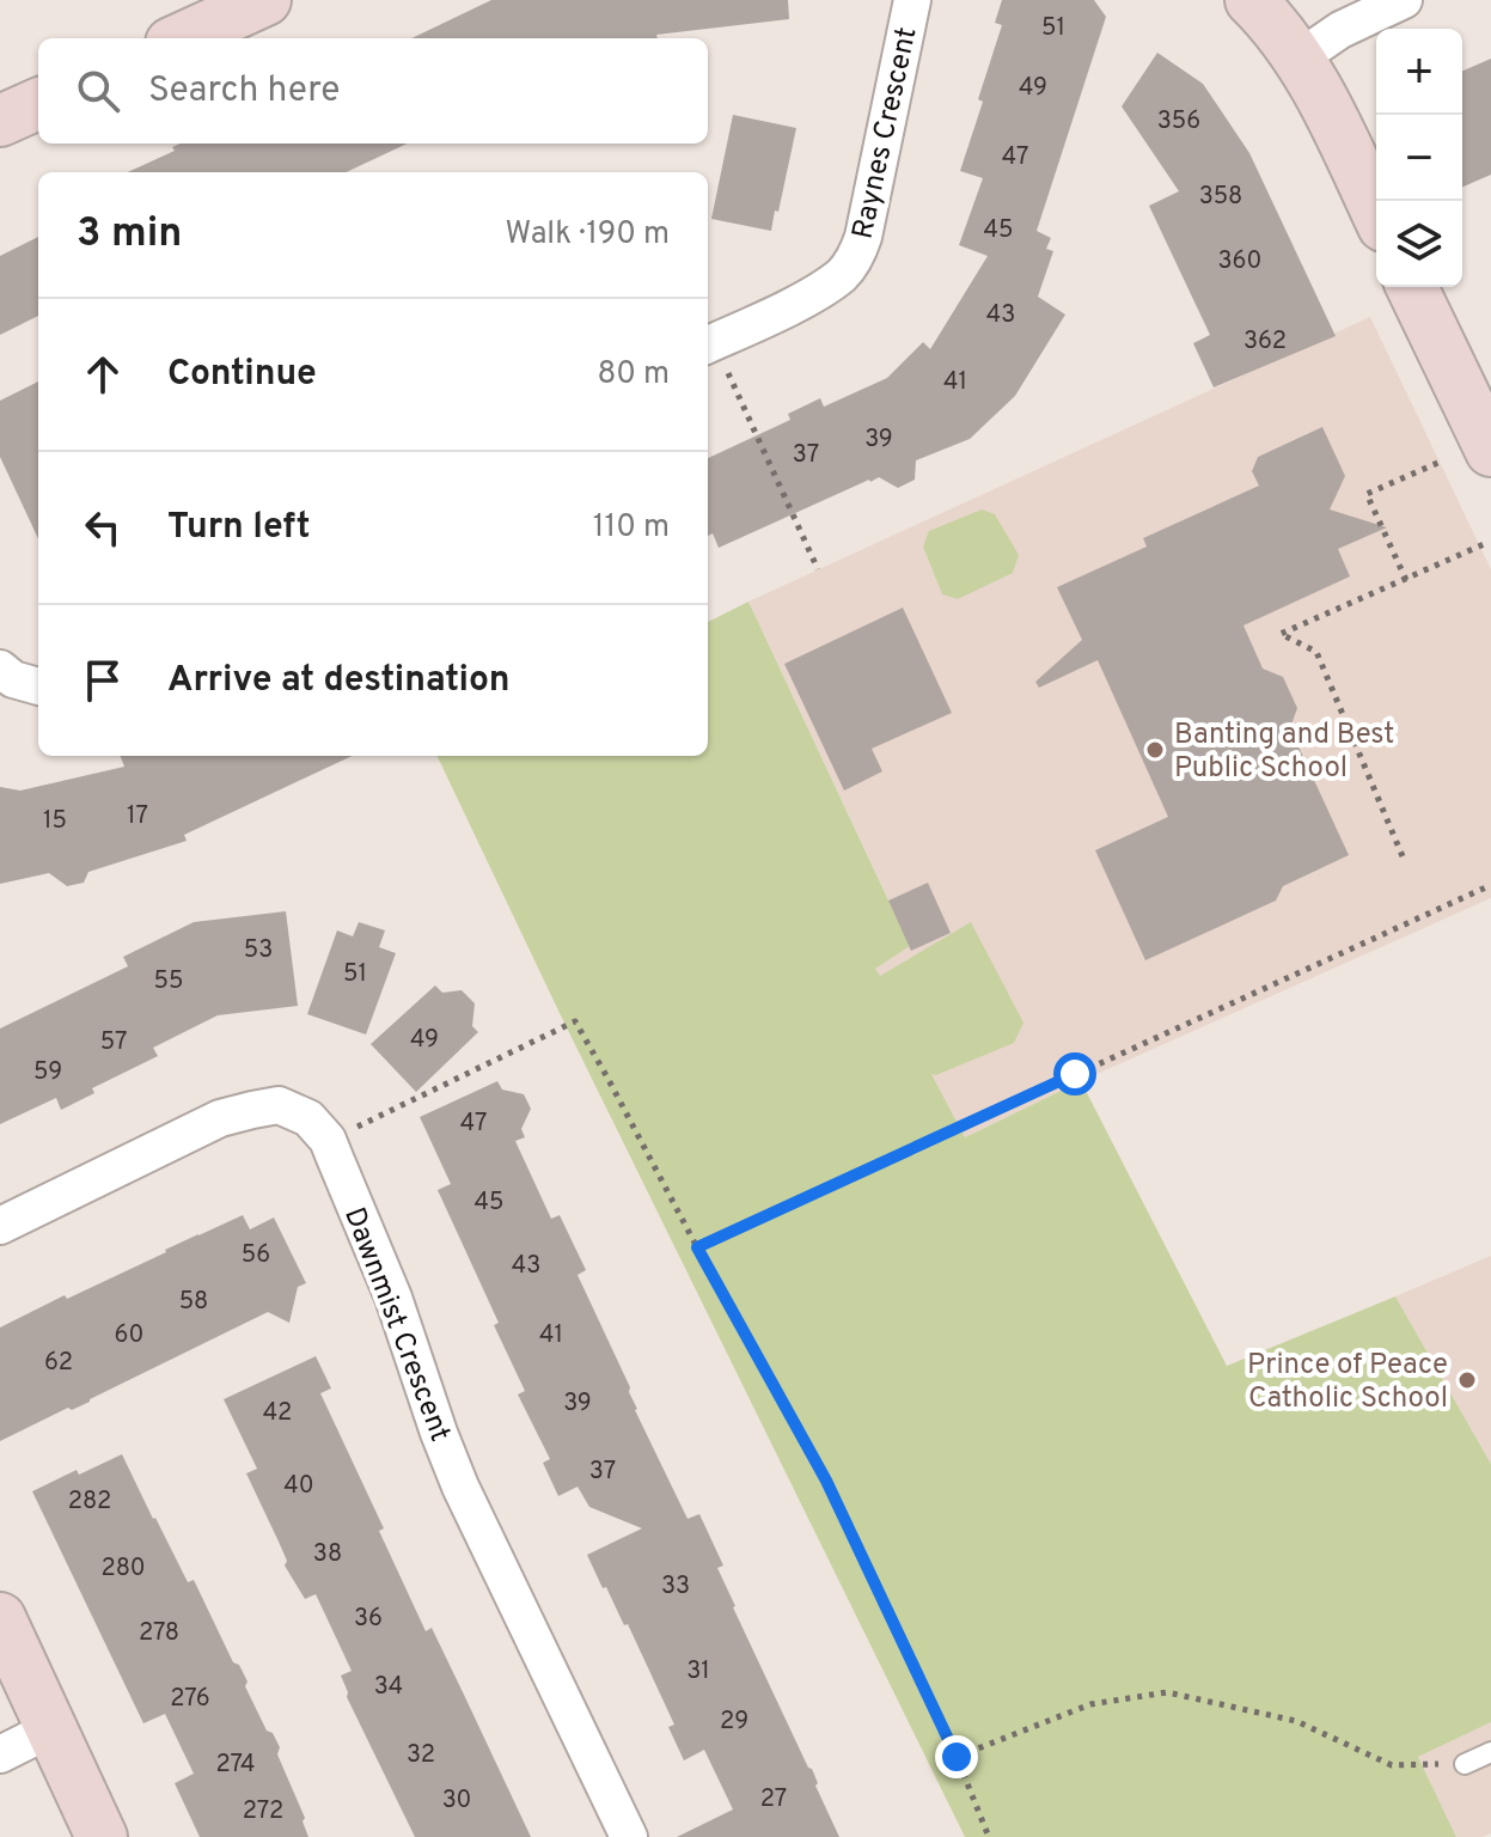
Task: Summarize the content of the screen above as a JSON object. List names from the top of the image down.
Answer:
{
  "streets": {
    "street": ["Raynes Crescent", "Dawnmist Crescent"]
  },
  "places": ["Banting and Best Public School", "Prince of Peace Catholic School"],
  "house_numbers": [
    "51",
    "49",
    "356",
    "47",
    "358",
    "45",
    "360",
    "43",
    "362",
    "41",
    "39",
    "37",
    "17",
    "15",
    "53",
    "51",
    "55",
    "49",
    "57",
    "59",
    "47",
    "45",
    "56",
    "43",
    "58",
    "60",
    "41",
    "62",
    "39",
    "42",
    "37",
    "40",
    "282",
    "38",
    "280",
    "33",
    "36",
    "278",
    "31",
    "34",
    "276",
    "29",
    "32",
    "274",
    "27",
    "30",
    "272"
  ],
  "page": {
    "map_buttons": ["+", "−"],
    "search": "Search here",
    "heading": ["3 min", "Walk · 190 m"],
    "list": [
      ["Continue", "80 m"],
      ["Turn left", "110 m"],
      "Arrive at destination"
    ]
  }
}
